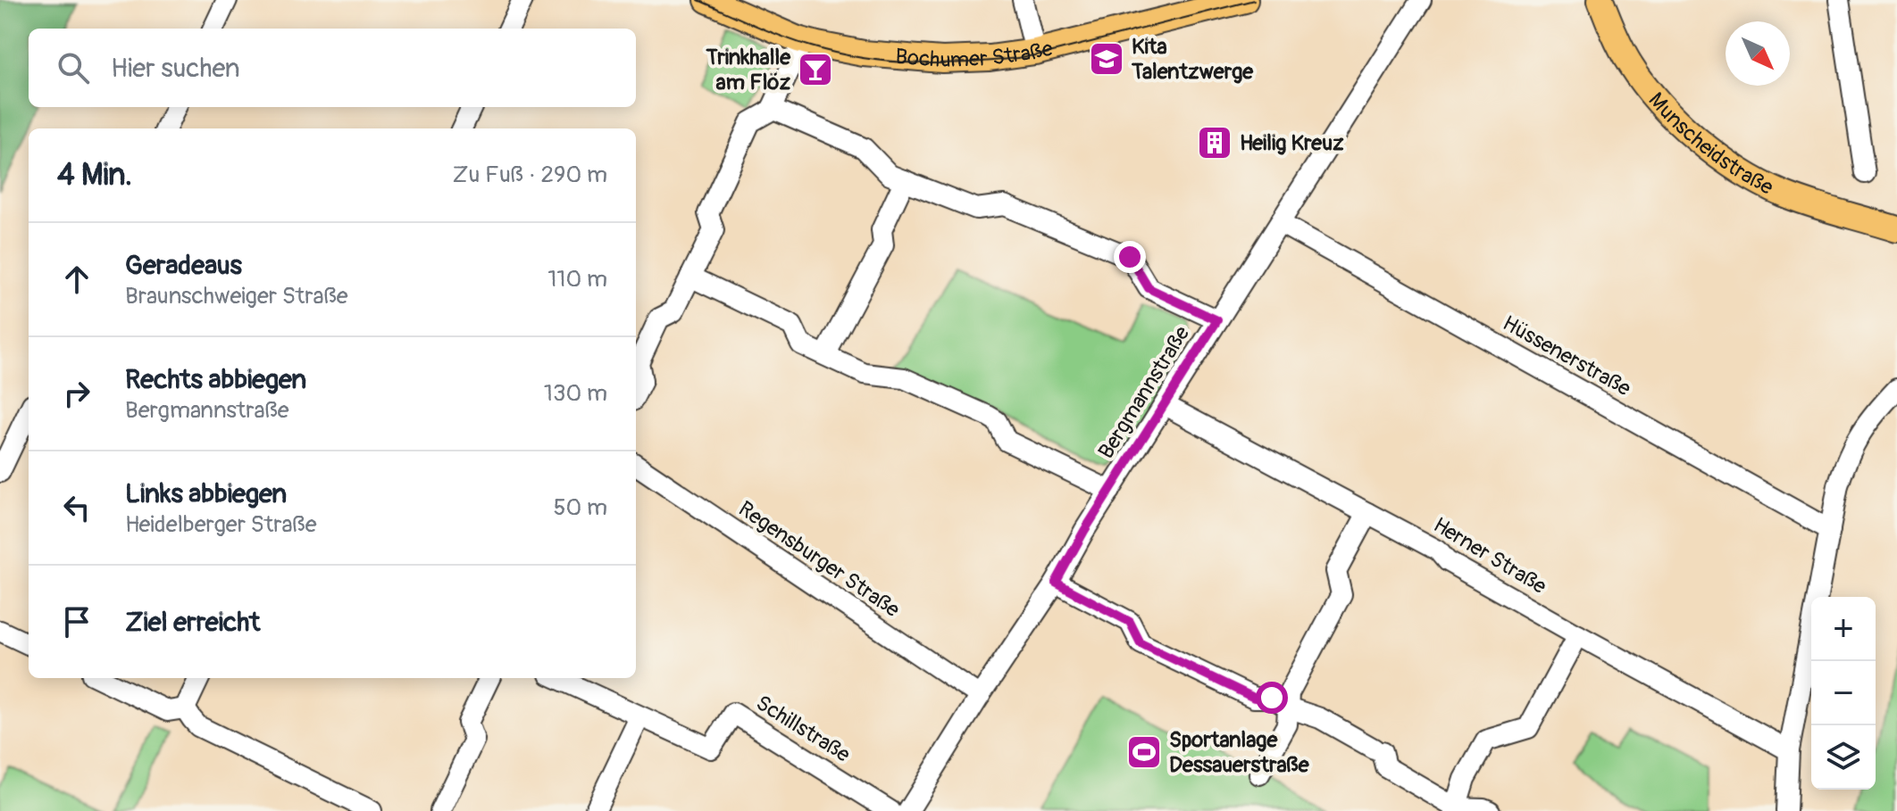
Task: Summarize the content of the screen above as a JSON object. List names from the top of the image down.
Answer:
{
  "streets": {
    "main road": ["Bochumer Straße", "Munscheidstraße"],
    "street": [
      "Hüssenerstraße",
      "Bergmannstraße",
      "Herner Straße",
      "Regensburger Straße",
      "Schillstraße"
    ]
  },
  "crossings": [
    ["Hüssenerstraße", "Bergmannstraße"],
    ["Bergmannstraße", "Herner Straße"],
    ["Bergmannstraße", "Regensburger Straße"]
  ],
  "places": {
    "school or university": ["Kita Talentzwerge"],
    "bar": ["Trinkhalle am Flöz"],
    "building": ["Heilig Kreuz"],
    "sports": ["Sportanlage Dessauerstraße"]
  },
  "north": "bottom right",
  "page": {
    "search": "Hier suchen",
    "heading": ["4 Min.", "Zu Fuß · 290 m"],
    "list": [
      ["Geradeaus", "Braunschweiger Straße", "110 m"],
      ["Rechts abbiegen", "Bergmannstraße", "130 m"],
      ["Links abbiegen", "Heidelberger Straße", "50 m"],
      "Ziel erreicht"
    ],
    "map_buttons": ["+", "−"]
  }
}
